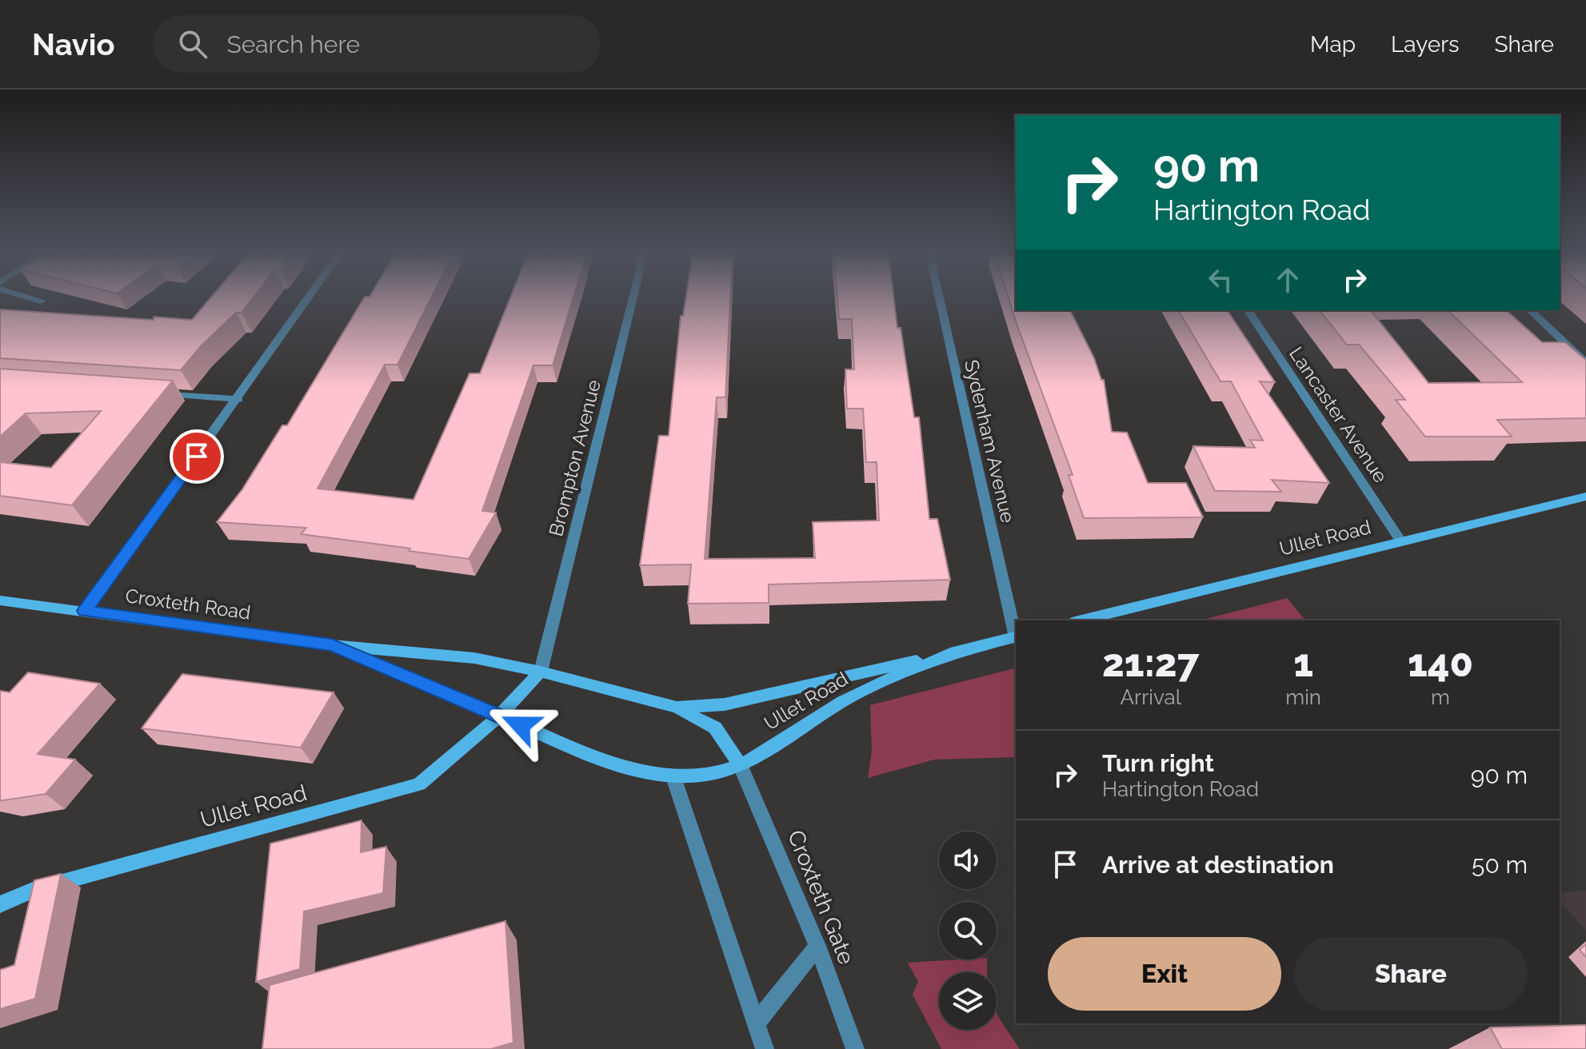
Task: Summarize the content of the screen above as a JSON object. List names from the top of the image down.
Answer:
{
  "streets": {
    "main road": ["Ullet Road", "Croxteth Road"],
    "street": [
      "Lancaster Avenue",
      "Sydenham Avenue",
      "Brompton Avenue",
      "Croxteth Gate"
    ]
  },
  "crossings": [
    ["Lancaster Avenue", "Ullet Road"],
    ["Brompton Avenue", "Croxteth Road"],
    ["Ullet Road", "Croxteth Road"],
    ["Ullet Road", "Croxteth Gate"],
    ["Croxteth Road", "Croxteth Gate"]
  ],
  "page": {
    "header": "Navio",
    "search": "Search here",
    "nav": ["Map", "Layers", "Share"],
    "turn": ["90 m", "Hartington Road"],
    "eta": [
      "21:27",
      "Arrival",
      "1",
      "min",
      "140",
      "m"
    ],
    "list": [
      {
        "name": "Turn right",
        "note": "Hartington Road",
        "value": "90 m"
      },
      {
        "name": "Arrive at destination",
        "value": "50 m"
      }
    ],
    "buttons": ["Exit", "Share"]
  }
}
